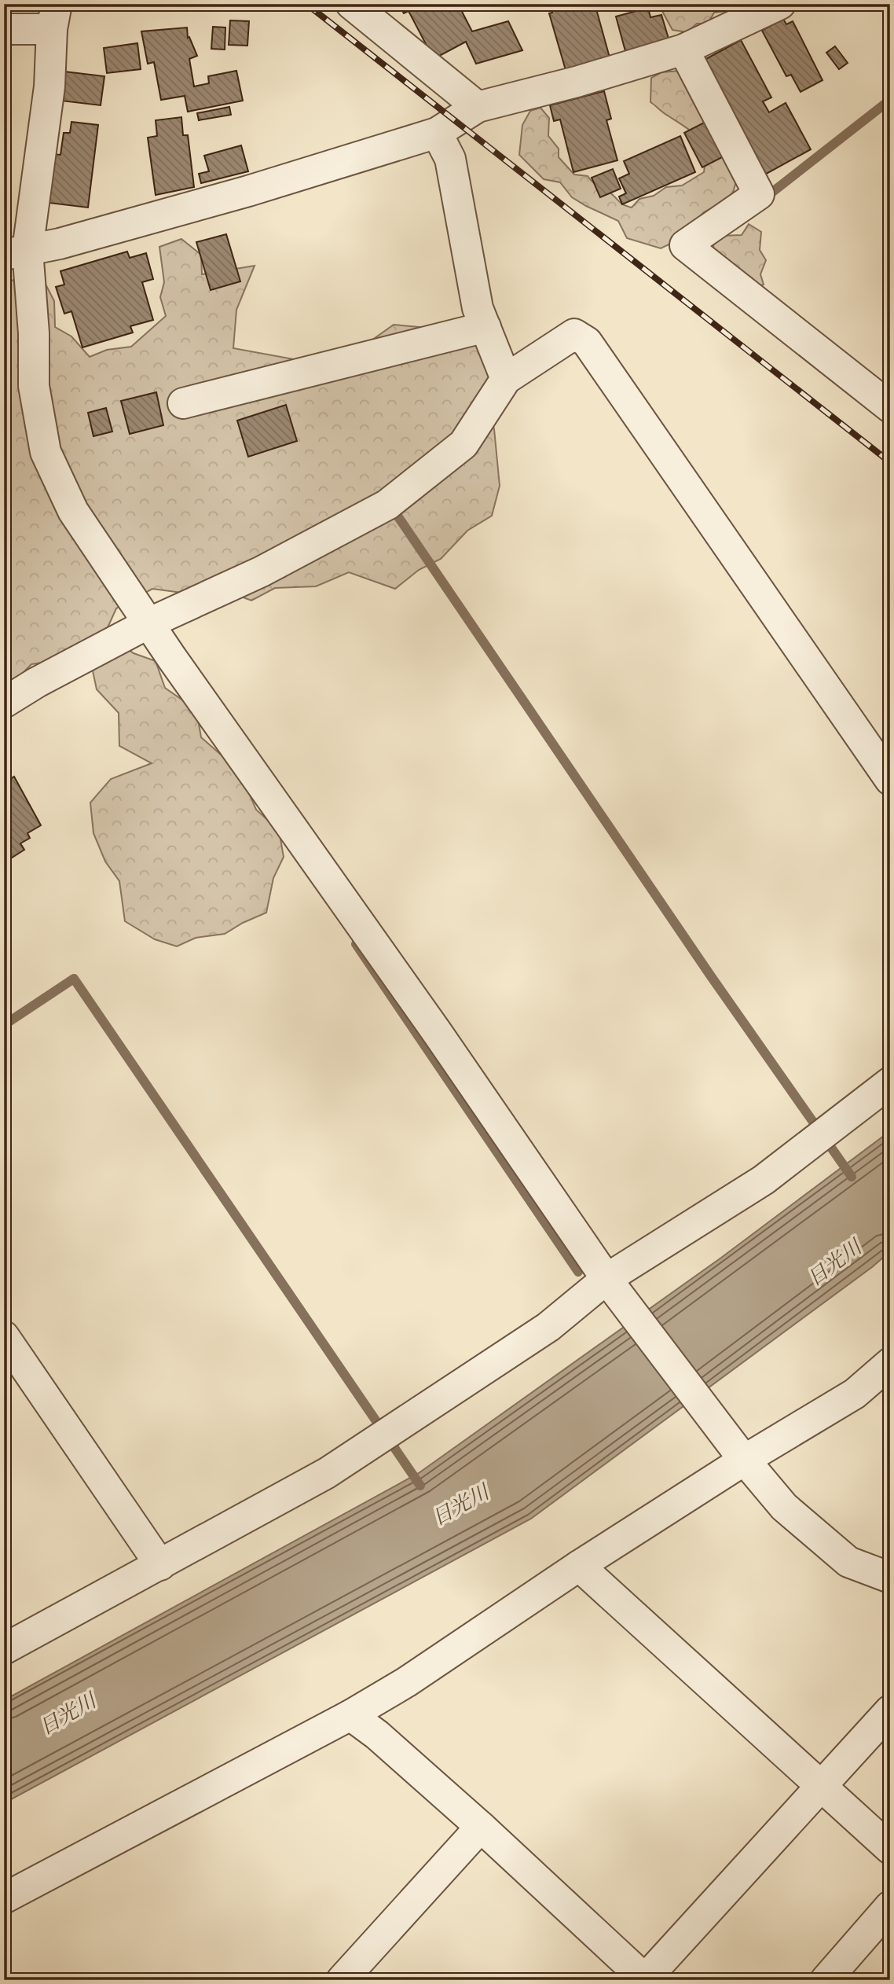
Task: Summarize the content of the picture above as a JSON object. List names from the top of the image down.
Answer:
{
  "water": ["日光川"]
}
